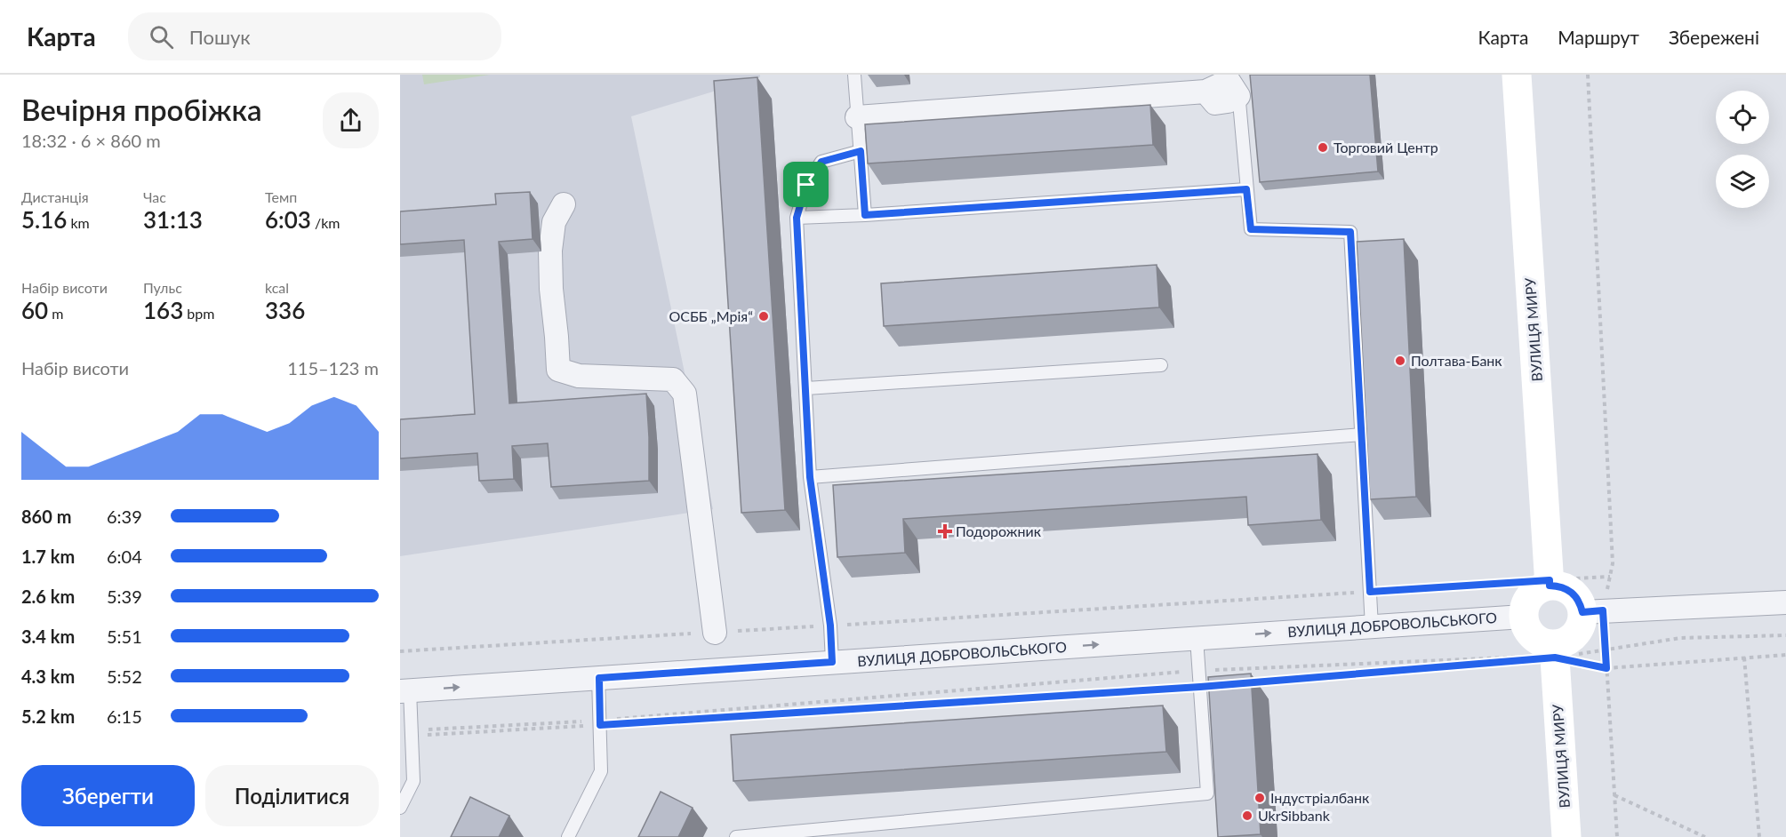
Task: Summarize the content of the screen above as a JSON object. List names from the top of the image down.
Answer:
{
  "streets": {
    "main road": ["ВУЛИЦЯ МИРУ"],
    "street": ["ВУЛИЦЯ ДОБРОВОЛЬСЬКОГО"]
  },
  "crossings": [
    ["ВУЛИЦЯ МИРУ", "ВУЛИЦЯ ДОБРОВОЛЬСЬКОГО"]
  ],
  "one_way": ["ВУЛИЦЯ ДОБРОВОЛЬСЬКОГО"],
  "places": {
    "other": [
      "Торговий Центр",
      "ОСББ „Мрія“",
      "Полтава-Банк",
      "Індустріалбанк",
      "UkrSibbank"
    ],
    "health": ["Подорожник"]
  },
  "page": {
    "header": "Карта",
    "search": "Пошук",
    "nav": ["Карта", "Маршрут", "Збережені"],
    "heading": ["Вечірня пробіжка", "18:32 · 6 × 860 m"],
    "stats": [
      ["Дистанція", "5.16 km"],
      ["Час", "31:13"],
      ["Темп", "6:03 /km"],
      ["Набір висоти", "60 m"],
      ["Пульс", "163 bpm"],
      ["kcal", "336"]
    ],
    "chart": ["Набір висоти", "115–123 m"],
    "list": [
      {
        "name": "860 m",
        "note": "6:39"
      },
      {
        "name": "1.7 km",
        "note": "6:04"
      },
      {
        "name": "2.6 km",
        "note": "5:39"
      },
      {
        "name": "3.4 km",
        "note": "5:51"
      },
      {
        "name": "4.3 km",
        "note": "5:52"
      },
      {
        "name": "5.2 km",
        "note": "6:15"
      }
    ],
    "buttons": ["Зберегти", "Поділитися"]
  }
}
